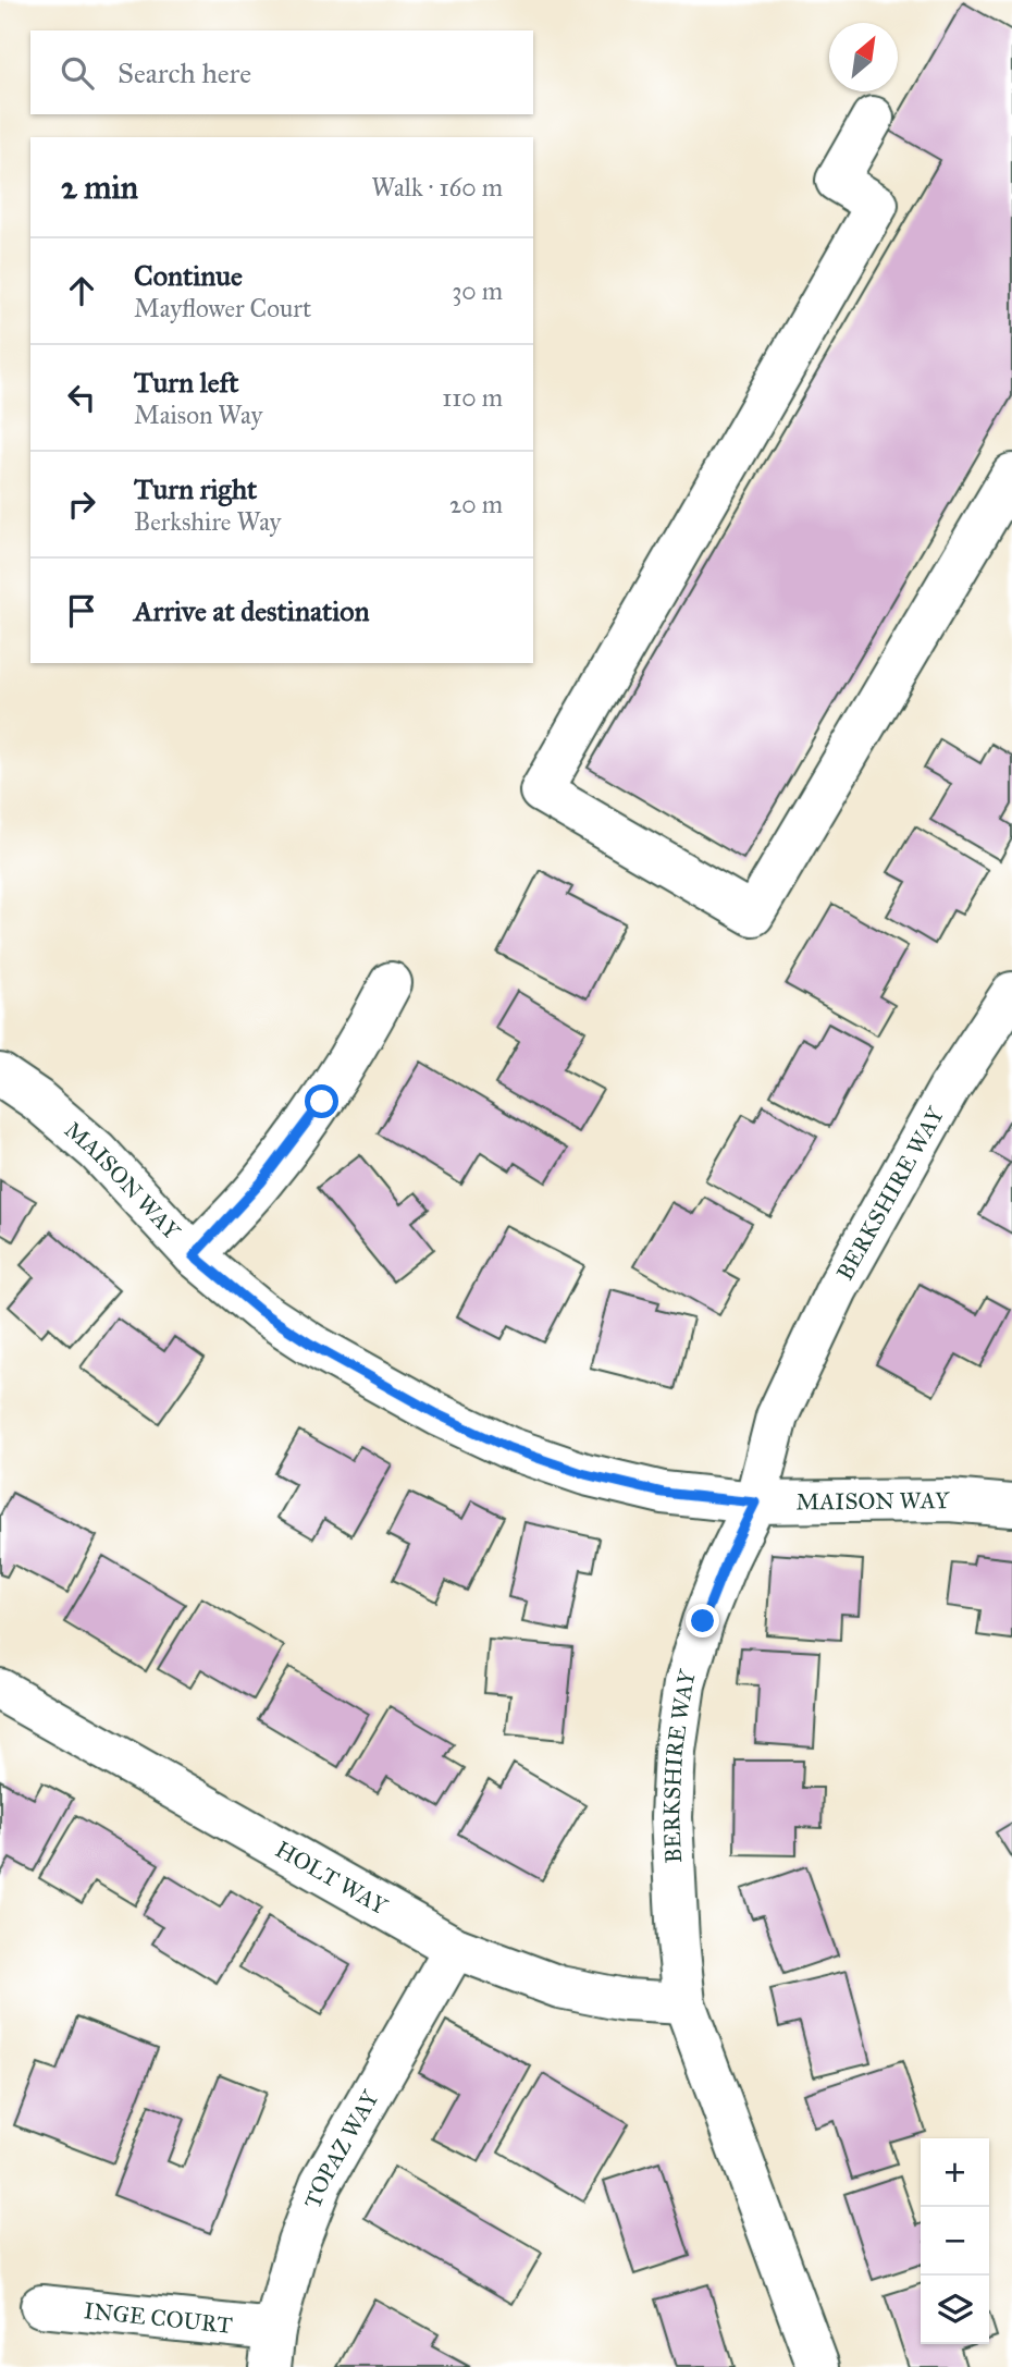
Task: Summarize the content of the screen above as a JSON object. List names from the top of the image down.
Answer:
{
  "streets": {
    "street": [
      "MAISON WAY",
      "BERKSHIRE WAY",
      "HOLT WAY",
      "TOPAZ WAY",
      "INGE COURT"
    ]
  },
  "crossings": [
    ["MAISON WAY", "BERKSHIRE WAY"],
    ["BERKSHIRE WAY", "HOLT WAY"],
    ["HOLT WAY", "TOPAZ WAY"],
    ["TOPAZ WAY", "INGE COURT"]
  ],
  "north": "top right",
  "page": {
    "search": "Search here",
    "heading": ["2 min", "Walk · 160 m"],
    "list": [
      ["Continue", "Mayflower Court", "30 m"],
      ["Turn left", "Maison Way", "110 m"],
      ["Turn right", "Berkshire Way", "20 m"],
      "Arrive at destination"
    ],
    "map_buttons": ["+", "−"]
  }
}
